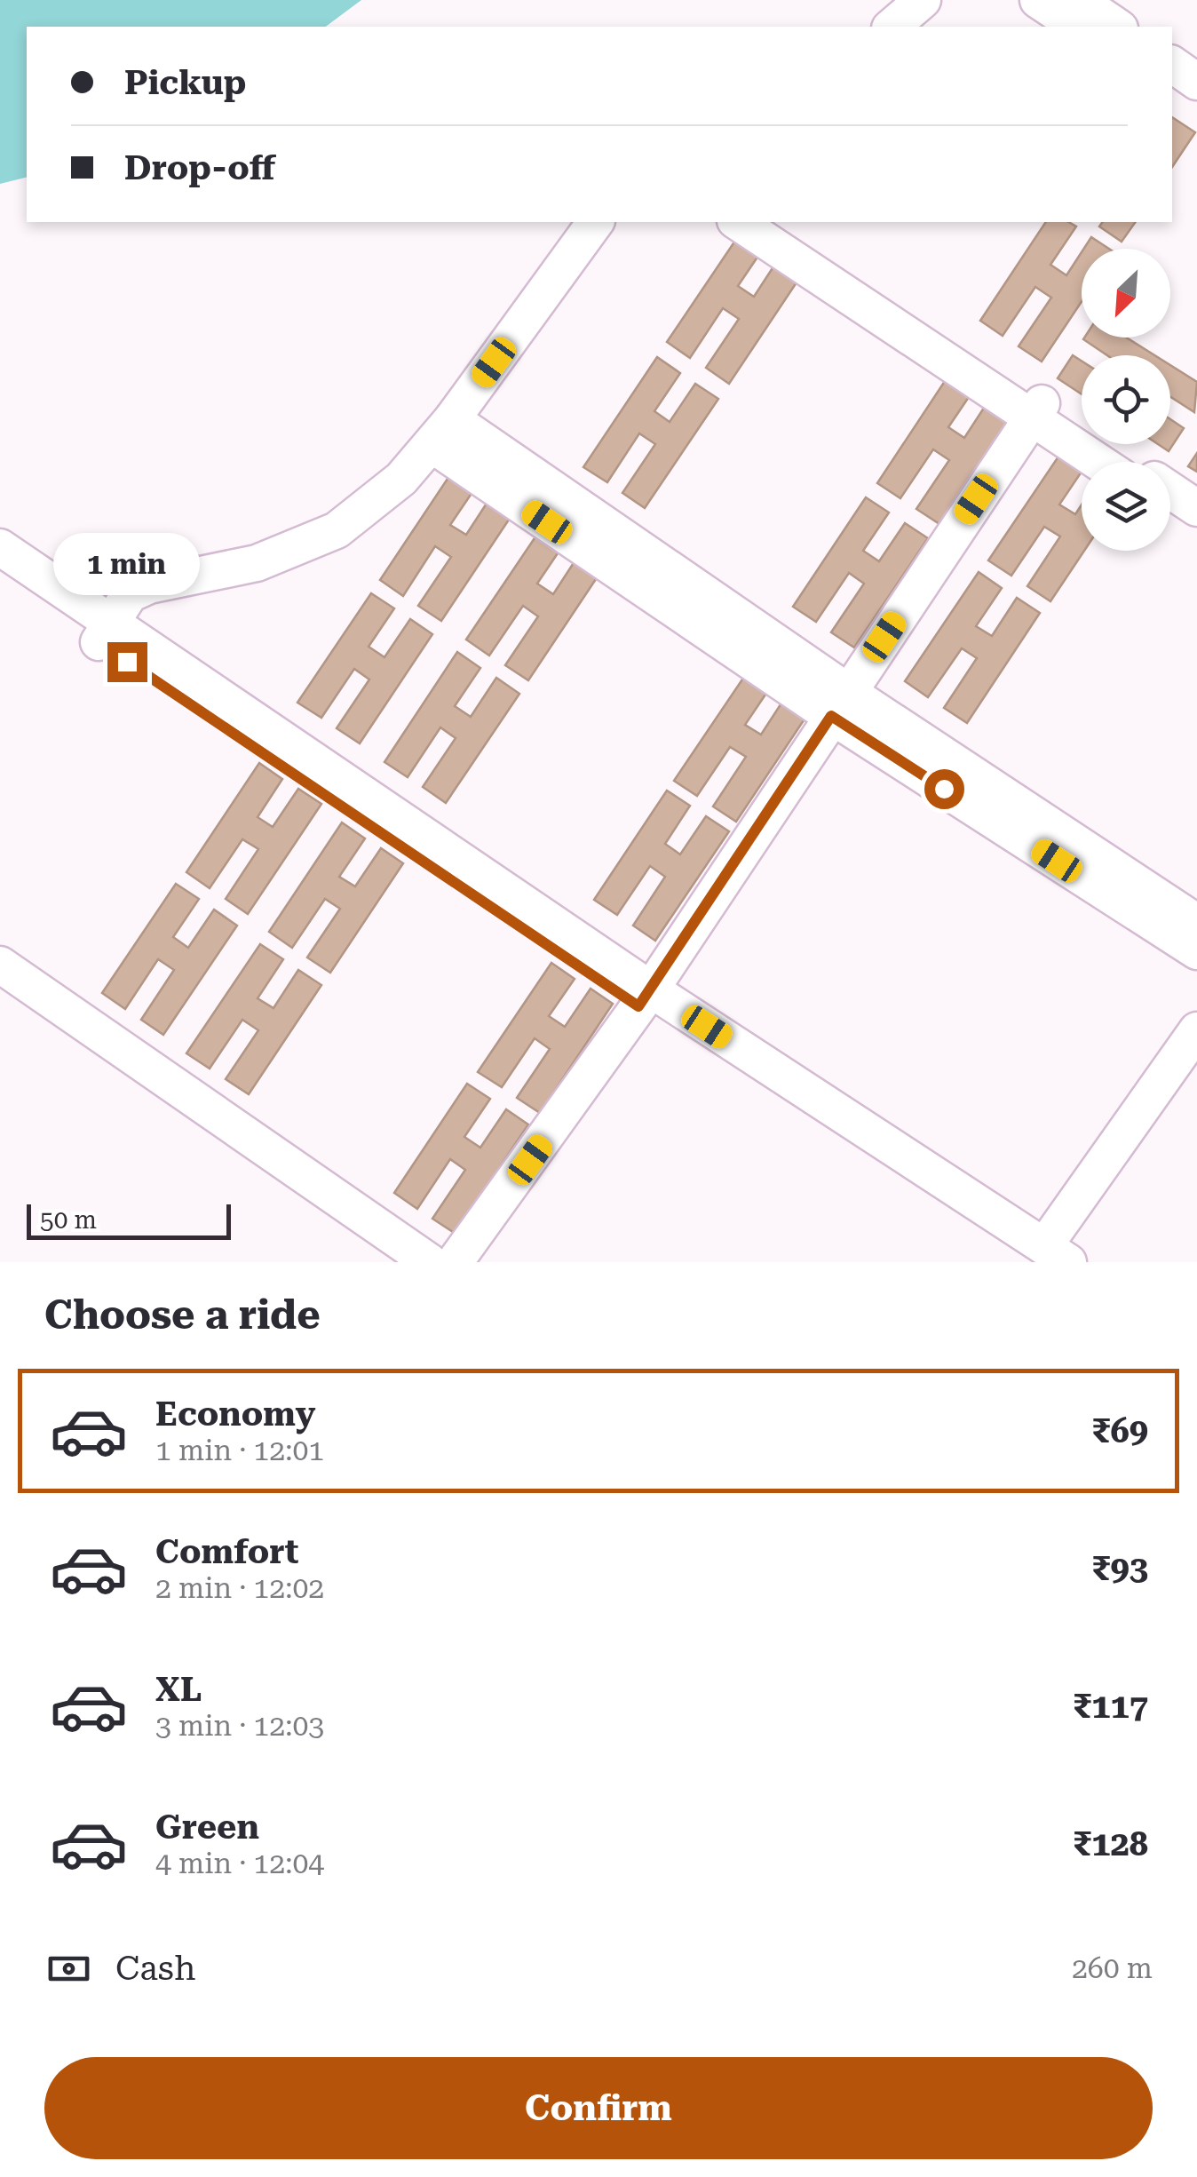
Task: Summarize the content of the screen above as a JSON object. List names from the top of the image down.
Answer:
{
  "scale_bar": "50 m",
  "north": "bottom left",
  "page": {
    "banner": ["Pickup", "Drop-off"],
    "bubble": "1 min",
    "scale": "50 m",
    "heading": "Choose a ride",
    "list": [
      {
        "name": "Economy",
        "note": "1 min · 12:01",
        "value": "₹69"
      },
      {
        "name": "Comfort",
        "note": "2 min · 12:02",
        "value": "₹93"
      },
      {
        "name": "XL",
        "note": "3 min · 12:03",
        "value": "₹117"
      },
      {
        "name": "Green",
        "note": "4 min · 12:04",
        "value": "₹128"
      }
    ],
    "pay": ["Cash", "260 m"],
    "buttons": "Confirm"
  }
}
